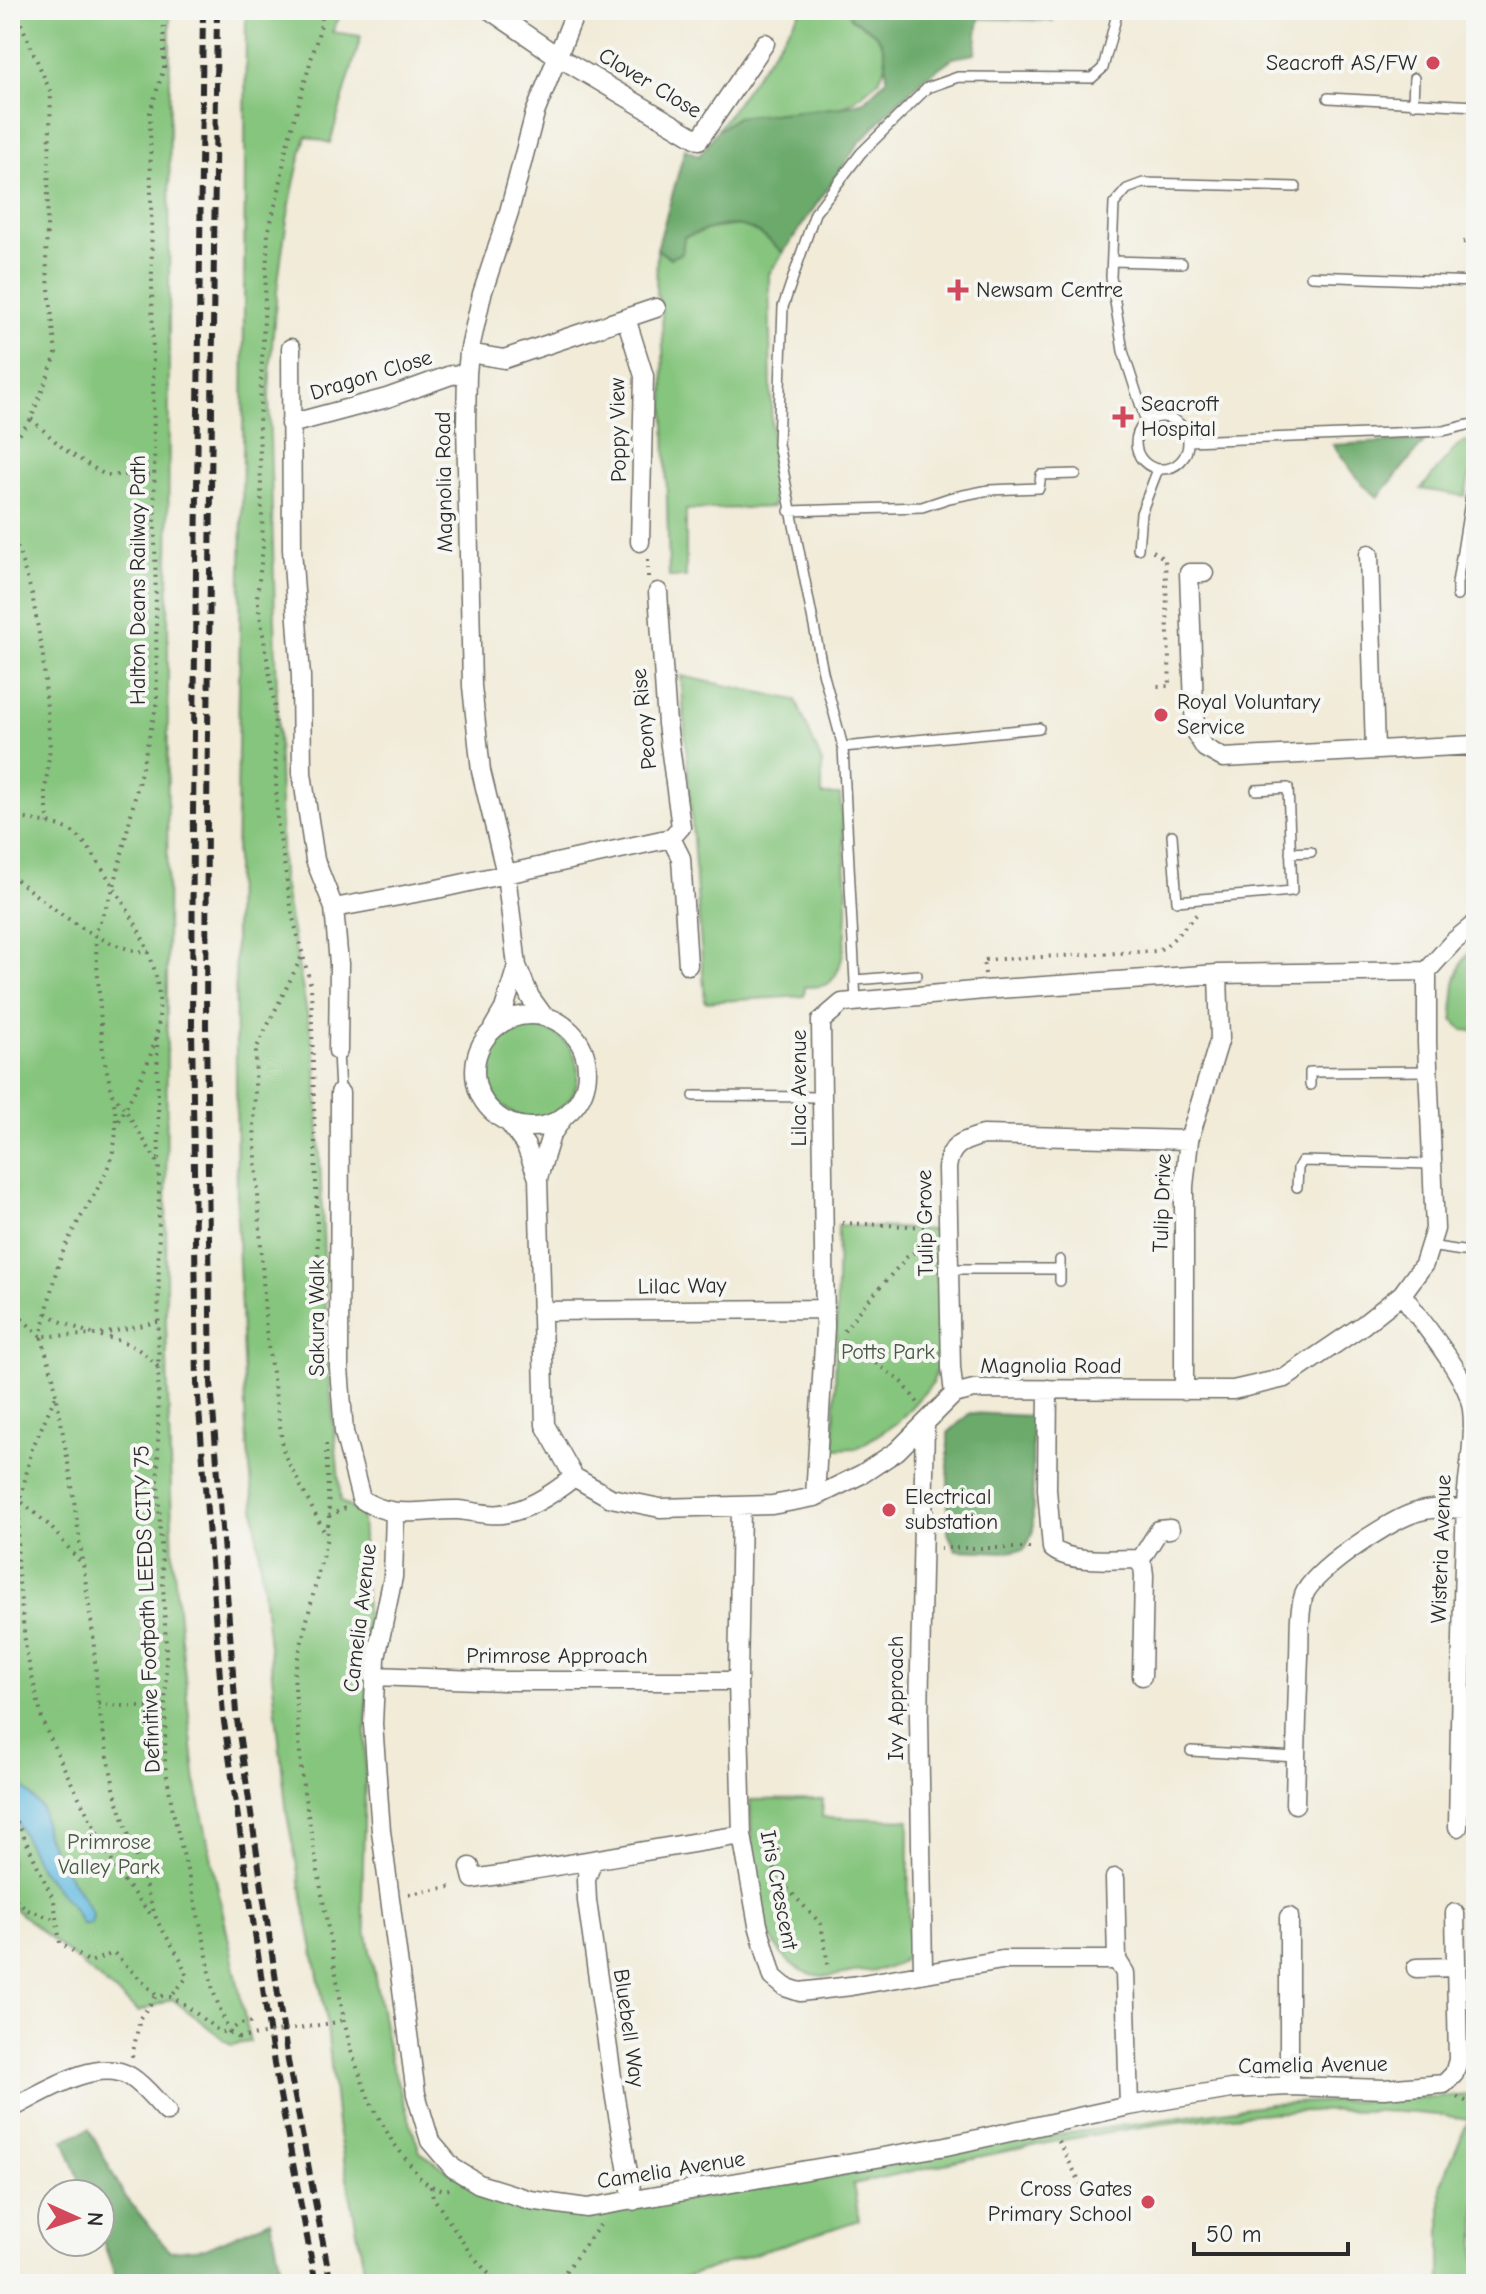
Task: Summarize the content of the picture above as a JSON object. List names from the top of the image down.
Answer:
{
  "streets": {
    "street": [
      "Clover Close",
      "Dragon Close",
      "Poppy View",
      "Magnolia Road",
      "Peony Rise",
      "Lilac Avenue",
      "Tulip Drive",
      "Tulip Grove",
      "Lilac Way",
      "Sakura Walk",
      "Wisteria Avenue",
      "Camelia Avenue",
      "Primrose Approach",
      "Ivy Approach",
      "Iris Crescent",
      "Bluebell Way"
    ],
    "path": ["Halton Deans Railway Path", "Definitive Footpath LEEDS CITY 75"]
  },
  "crossings": [
    ["Clover Close", "Magnolia Road"],
    ["Dragon Close", "Magnolia Road"],
    ["Dragon Close", "Sakura Walk"],
    ["Magnolia Road", "Lilac Avenue"],
    ["Magnolia Road", "Tulip Drive"],
    ["Magnolia Road", "Tulip Grove"],
    ["Magnolia Road", "Lilac Way"],
    ["Magnolia Road", "Sakura Walk"],
    ["Magnolia Road", "Wisteria Avenue"],
    ["Magnolia Road", "Ivy Approach"],
    ["Magnolia Road", "Iris Crescent"],
    ["Lilac Avenue", "Tulip Drive"],
    ["Lilac Avenue", "Lilac Way"],
    ["Tulip Drive", "Tulip Grove"],
    ["Sakura Walk", "Camelia Avenue"],
    ["Camelia Avenue", "Primrose Approach"],
    ["Camelia Avenue", "Bluebell Way"],
    ["Primrose Approach", "Iris Crescent"],
    ["Ivy Approach", "Iris Crescent"]
  ],
  "parks": ["Potts Park", "Primrose Valley Park"],
  "places": {
    "other": [
      "Seacroft AS/FW",
      "Royal Voluntary Service",
      "Electrical substation",
      "Cross Gates Primary School"
    ],
    "health": ["Newsam Centre", "Seacroft Hospital"]
  },
  "scale_bar": "50 m",
  "north": "right"
}
